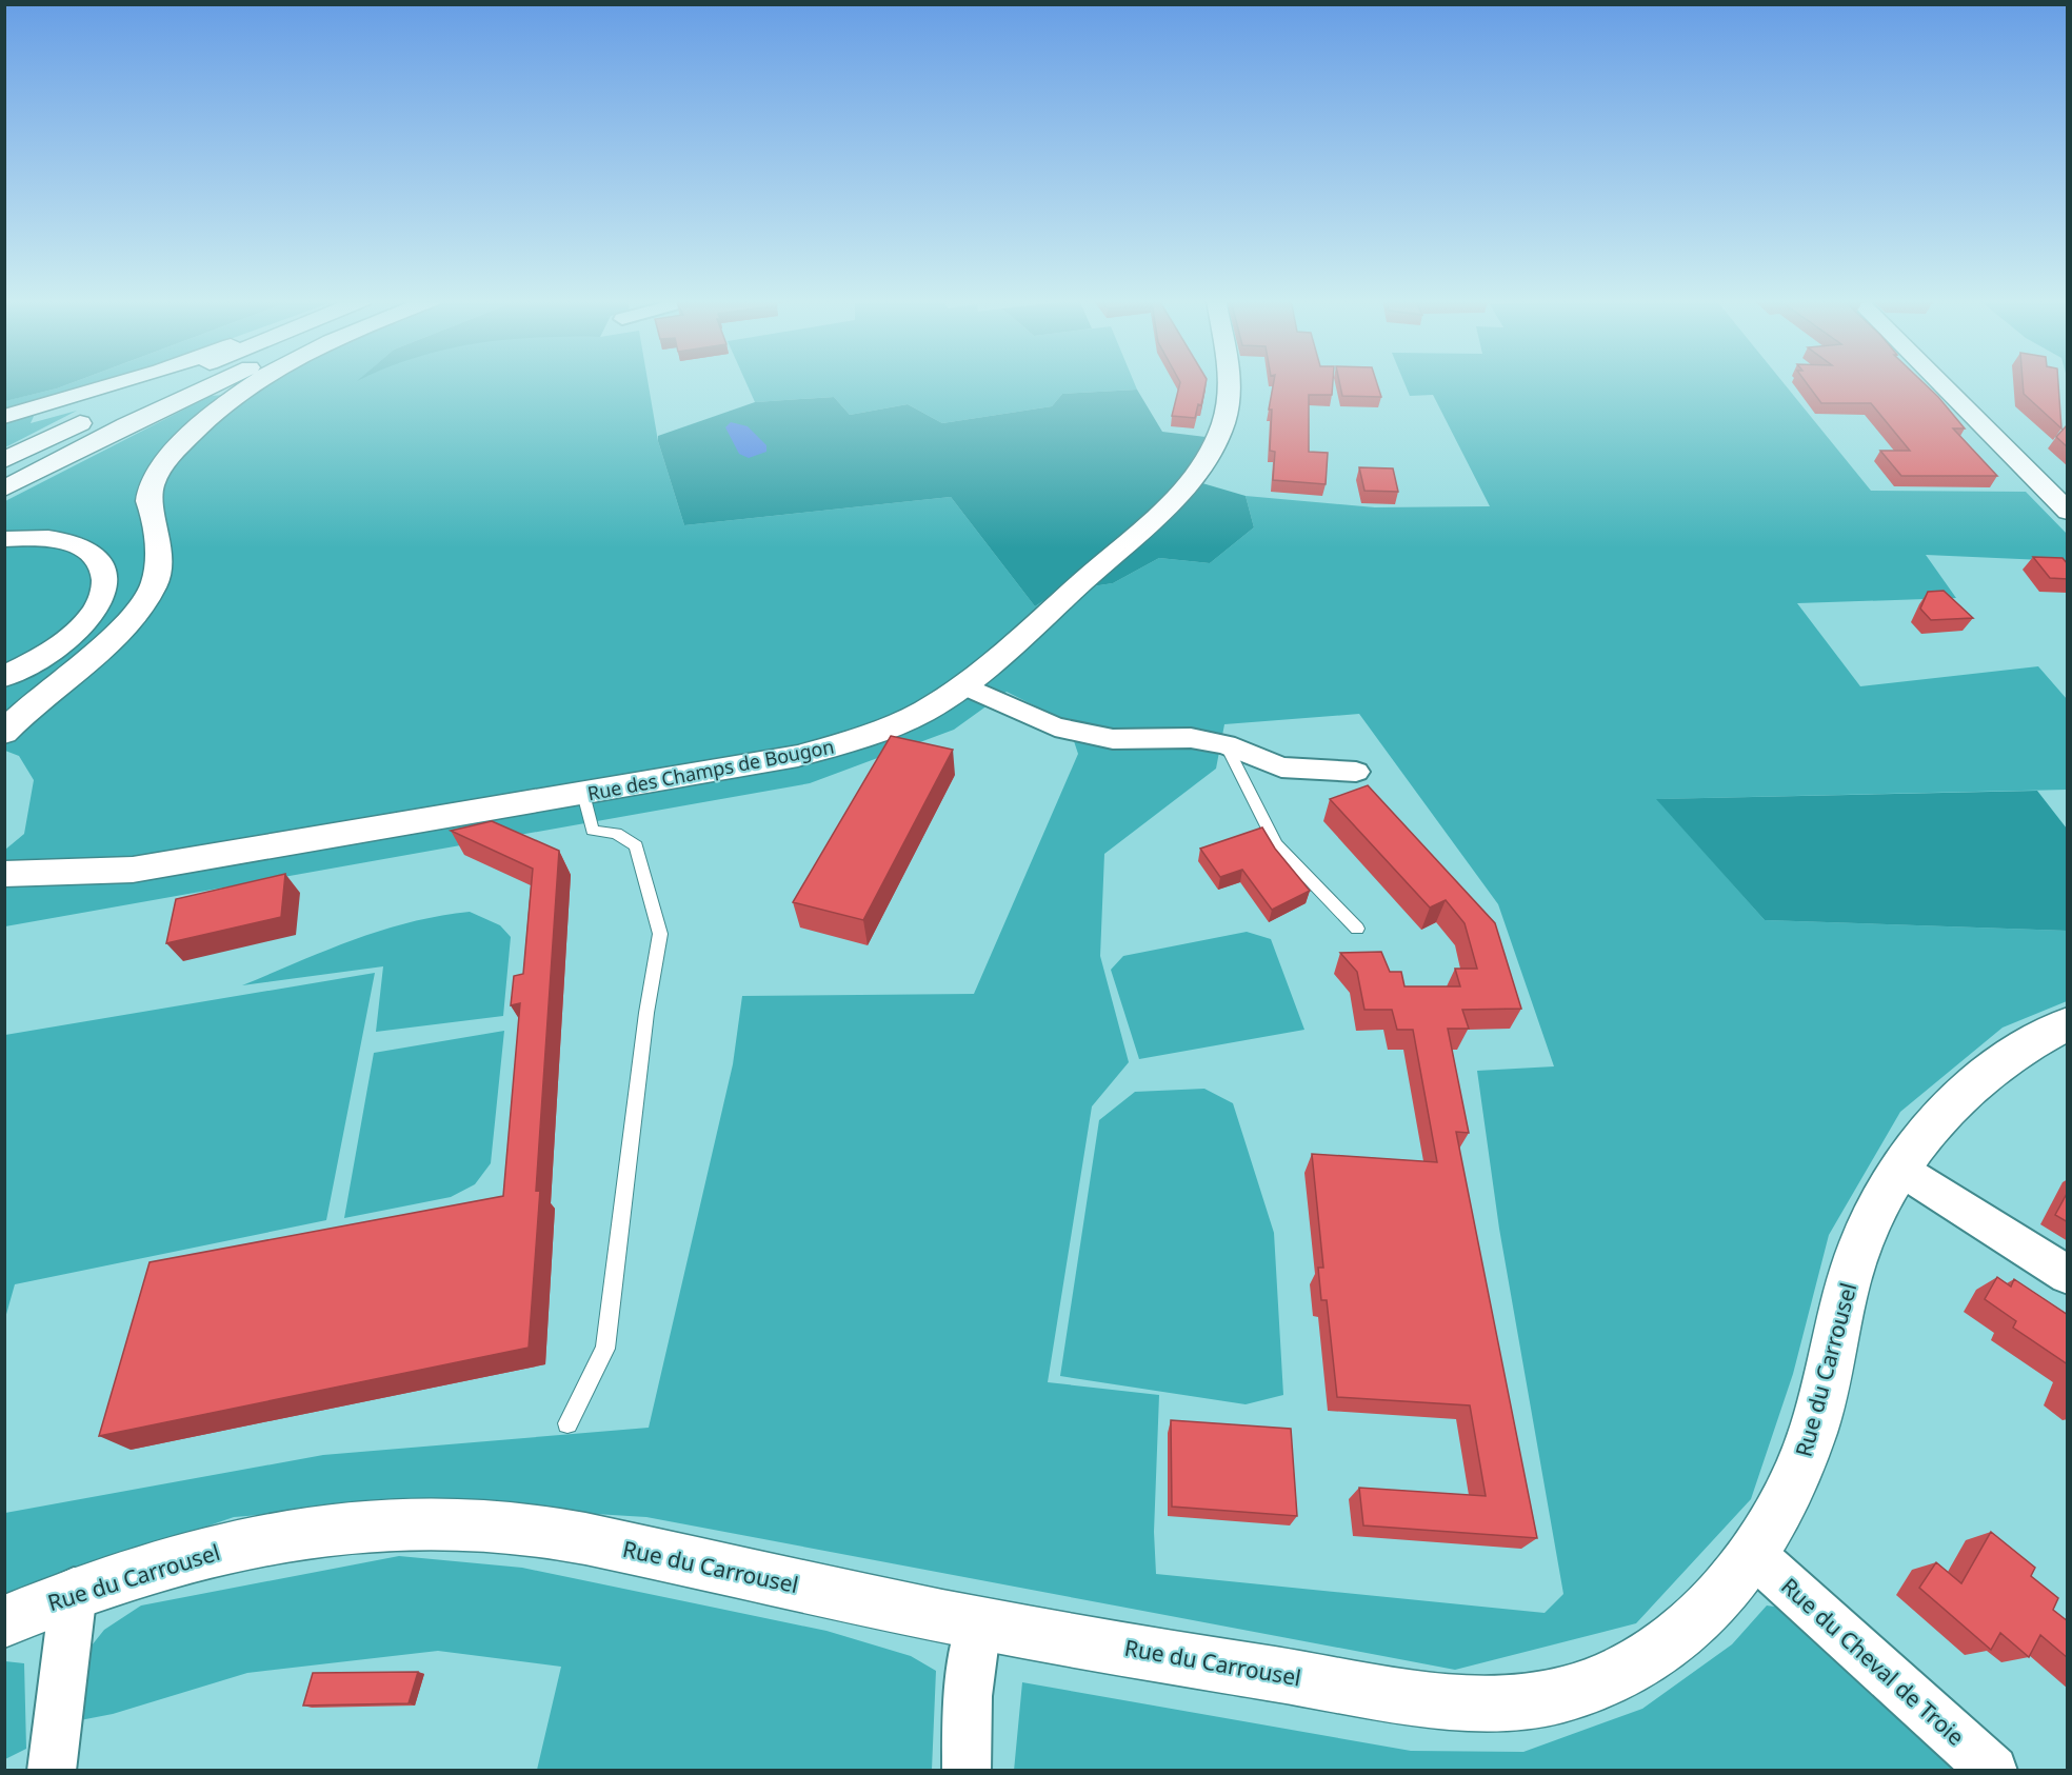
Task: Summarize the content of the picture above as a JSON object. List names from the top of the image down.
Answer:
{
  "streets": {
    "main road": ["Rue des Champs de Bougon", "Rue du Carrousel"],
    "street": ["Rue du Cheval de Troie"]
  },
  "crossings": [
    ["Rue du Carrousel", "Rue du Cheval de Troie"]
  ]
}
